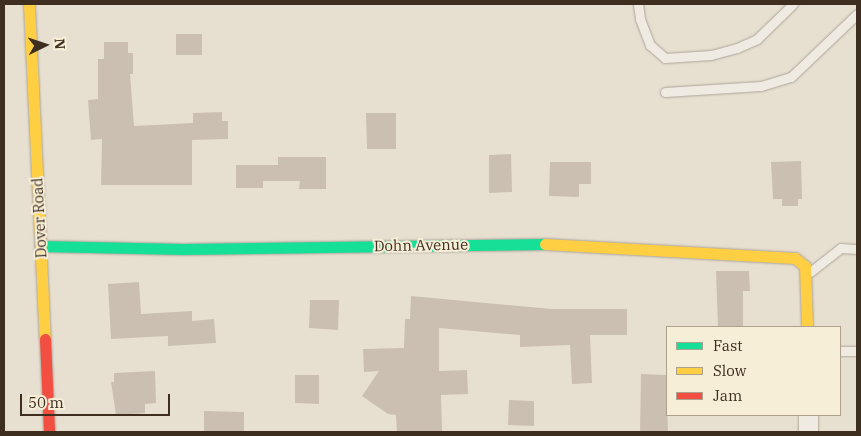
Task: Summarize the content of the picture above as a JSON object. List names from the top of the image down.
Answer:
{
  "streets": {
    "street": ["Dover Road", "Dohn Avenue"]
  },
  "crossings": [
    ["Dover Road", "Dohn Avenue"]
  ],
  "legend": ["Fast", "Slow", "Jam"],
  "scale_bar": "50 m",
  "north": "right"
}
